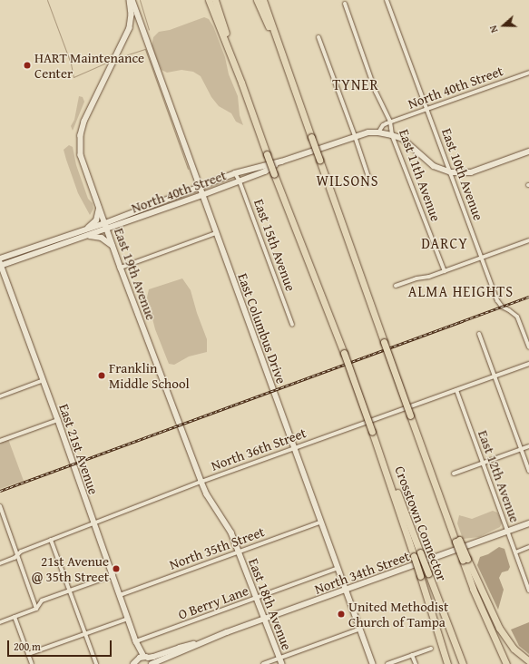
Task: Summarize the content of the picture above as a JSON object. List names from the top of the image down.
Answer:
{
  "streets": {
    "highway": ["Crosstown Connector"],
    "main road": [
      "North 40th Street",
      "East 19th Avenue",
      "East Columbus Drive",
      "East 21st Avenue",
      "North 34th Street",
      "East 18th Avenue"
    ],
    "street": [
      "East 10th Avenue",
      "East 11th Avenue",
      "East 15th Avenue",
      "North 36th Street",
      "East 12th Avenue",
      "North 35th Street",
      "O Berry Lane"
    ]
  },
  "crossings": [
    ["North 40th Street", "East 10th Avenue"],
    ["North 40th Street", "East 11th Avenue"],
    ["North 40th Street", "East 15th Avenue"],
    ["North 40th Street", "East 19th Avenue"],
    ["North 40th Street", "East Columbus Drive"],
    ["North 40th Street", "East 21st Avenue"],
    ["East 19th Avenue", "East Columbus Drive"],
    ["East 19th Avenue", "North 36th Street"],
    ["East 19th Avenue", "North 35th Street"],
    ["East 19th Avenue", "East 18th Avenue"],
    ["East Columbus Drive", "North 36th Street"],
    ["East Columbus Drive", "North 35th Street"],
    ["East Columbus Drive", "North 34th Street"],
    ["East Columbus Drive", "O Berry Lane"],
    ["East 21st Avenue", "North 36th Street"],
    ["East 21st Avenue", "North 35th Street"],
    ["East 21st Avenue", "North 34th Street"],
    ["East 21st Avenue", "O Berry Lane"],
    ["North 36th Street", "East 12th Avenue"],
    ["East 12th Avenue", "North 34th Street"],
    ["North 35th Street", "East 18th Avenue"],
    ["North 34th Street", "East 18th Avenue"],
    ["O Berry Lane", "East 18th Avenue"]
  ],
  "districts": [
    "TYNER",
    "WILSONS",
    "DARCY",
    "ALMA HEIGHTS"
  ],
  "places": [
    "HART Maintenance Center",
    "Franklin Middle School",
    "21st Avenue @ 35th Street",
    "United Methodist Church of Tampa"
  ],
  "scale_bar": "200 m",
  "north": "left"
}
